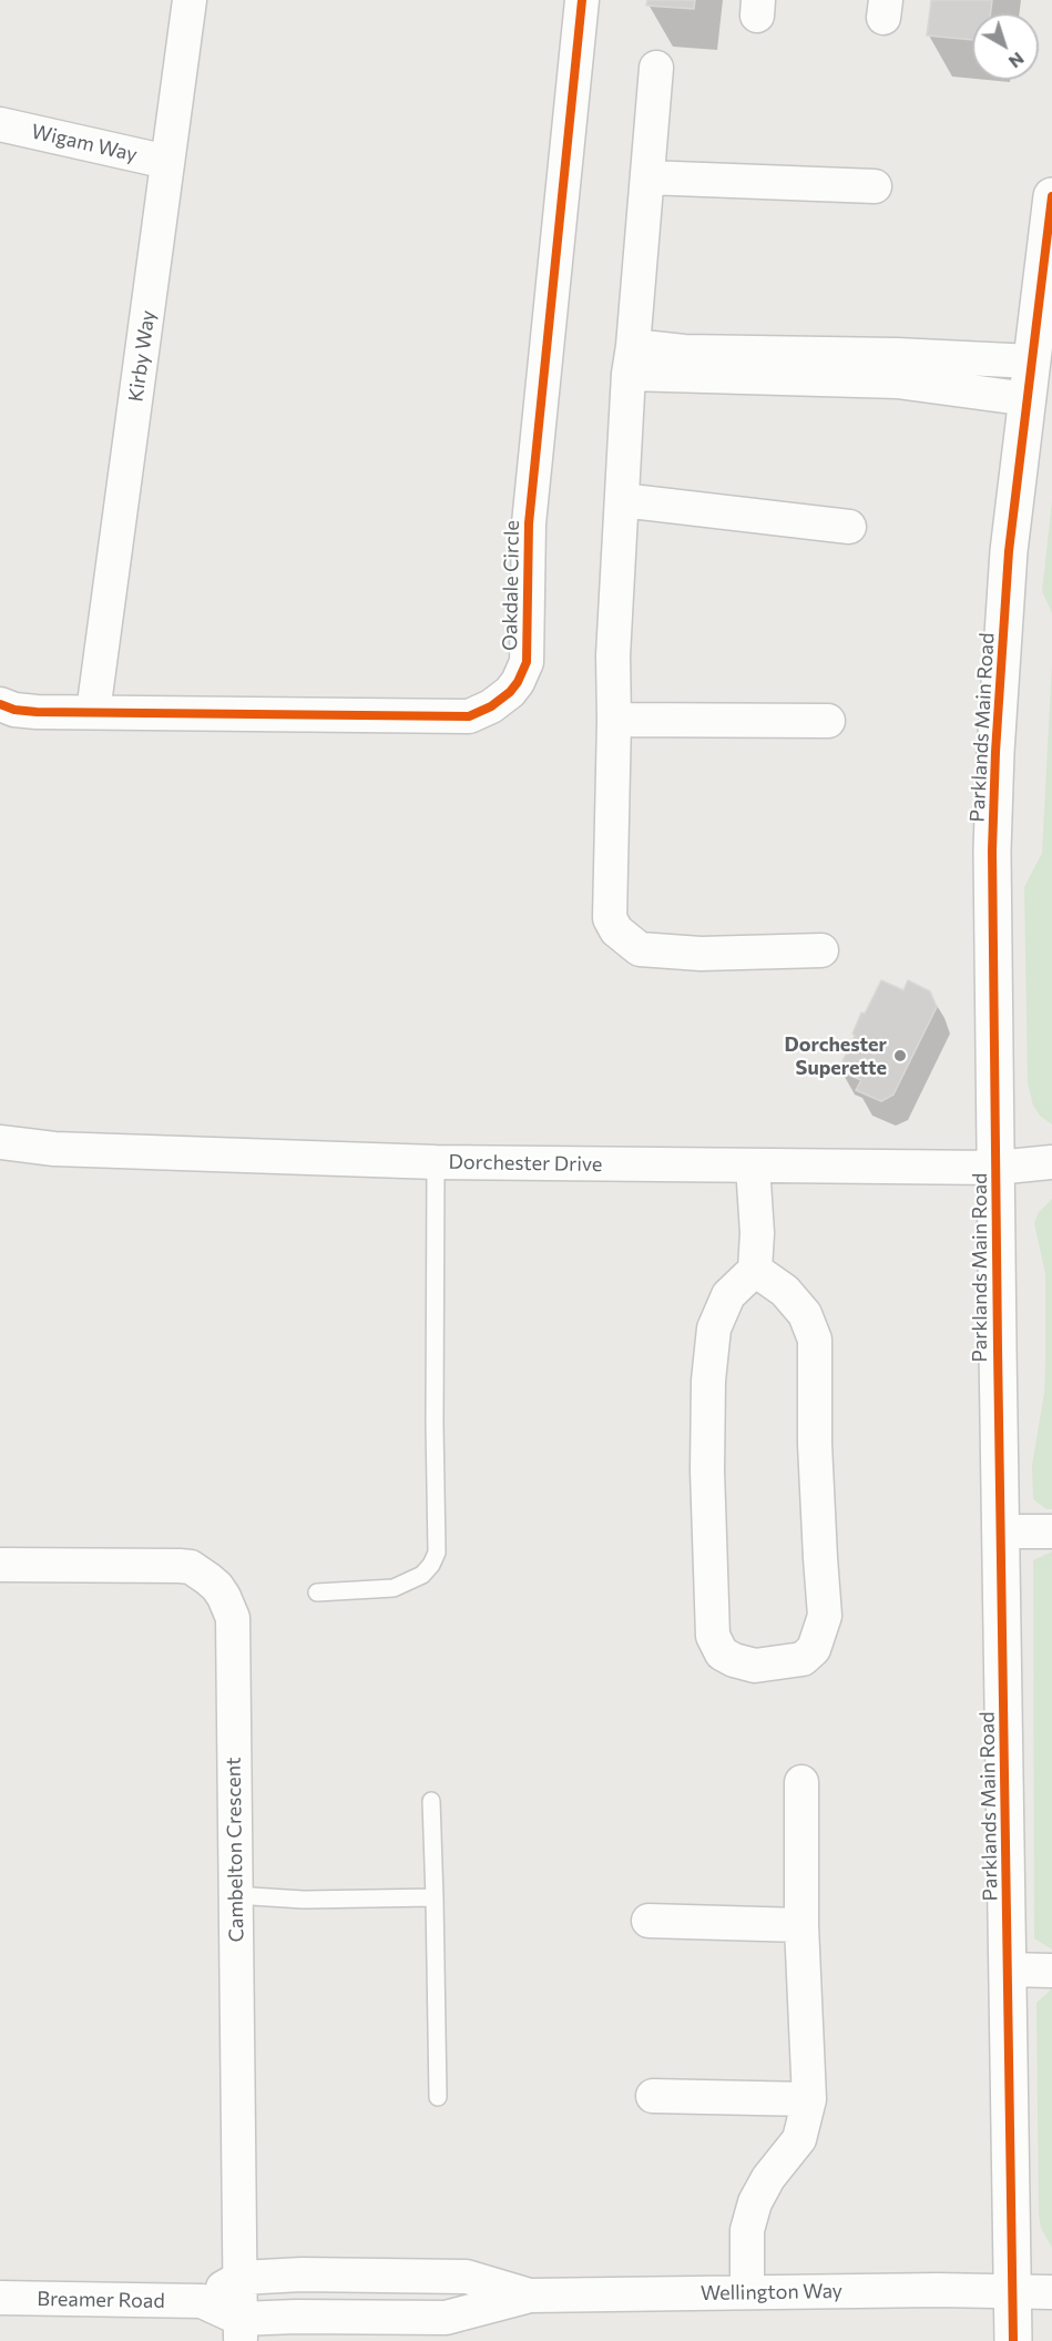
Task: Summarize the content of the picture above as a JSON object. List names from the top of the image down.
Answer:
{
  "streets": {
    "street": [
      "Wigam Way",
      "Kirby Way",
      "Oakdale Circle",
      "Parklands Main Road",
      "Dorchester Drive",
      "Cambelton Crescent",
      "Wellington Way",
      "Breamer Road"
    ]
  },
  "crossings": [
    ["Wigam Way", "Kirby Way"],
    ["Kirby Way", "Oakdale Circle"],
    ["Parklands Main Road", "Dorchester Drive"],
    ["Parklands Main Road", "Wellington Way"],
    ["Cambelton Crescent", "Wellington Way"],
    ["Cambelton Crescent", "Breamer Road"],
    ["Wellington Way", "Breamer Road"]
  ],
  "places": ["Dorchester Superette"],
  "north": "bottom right"
}
